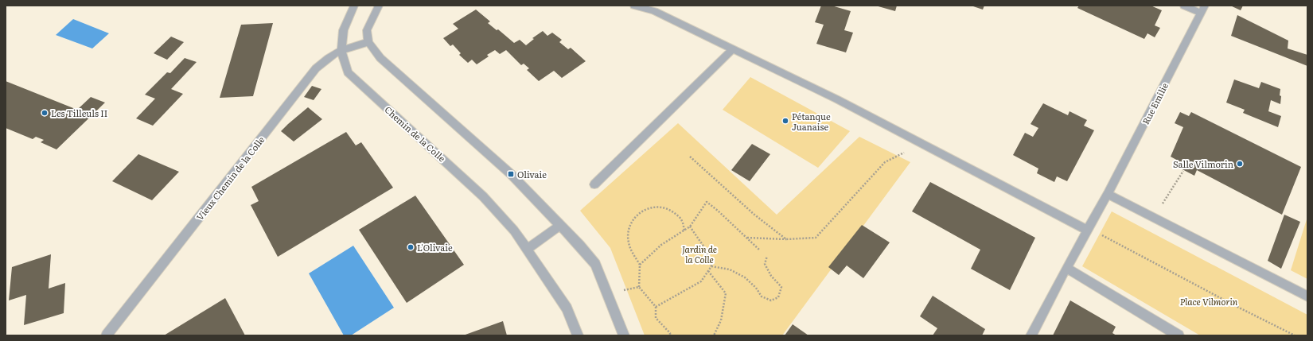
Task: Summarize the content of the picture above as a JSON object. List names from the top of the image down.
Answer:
{
  "streets": {
    "street": ["Rue Emilie", "Chemin de la Colle", "Vieux Chemin de la Colle"]
  },
  "crossings": [
    ["Chemin de la Colle", "Vieux Chemin de la Colle"]
  ],
  "parks": ["Jardin de la Colle", "Place Vilmorin"],
  "places": {
    "other": [
      "Les Tilleuls II",
      "Pétanque Juanaise",
      "Salle Vilmorin",
      "L'Olivaie"
    ],
    "transit": ["Olivaie"]
  }
}
